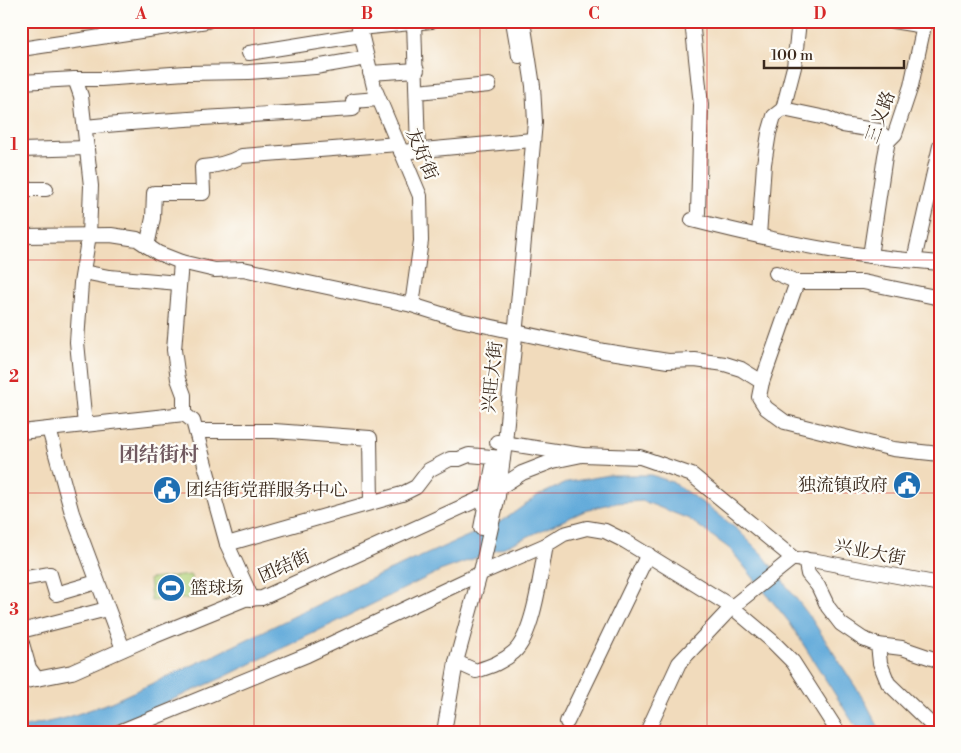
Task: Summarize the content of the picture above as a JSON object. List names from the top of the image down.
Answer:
{
  "streets": {
    "street": [
      "三义路",
      "友好街",
      "兴旺大街",
      "兴业大街",
      "团结街"
    ]
  },
  "crossings": [
    ["兴旺大街", "团结街"]
  ],
  "districts": ["团结街村"],
  "places": {
    "public building": ["独流镇政府", "团结街党群服务中心"],
    "sports": ["篮球场"]
  },
  "scale_bar": "100 m",
  "grid": {
    "columns": [
      "A",
      "B",
      "C",
      "D"
    ],
    "rows": ["1", "2", "3"]
  }
}
